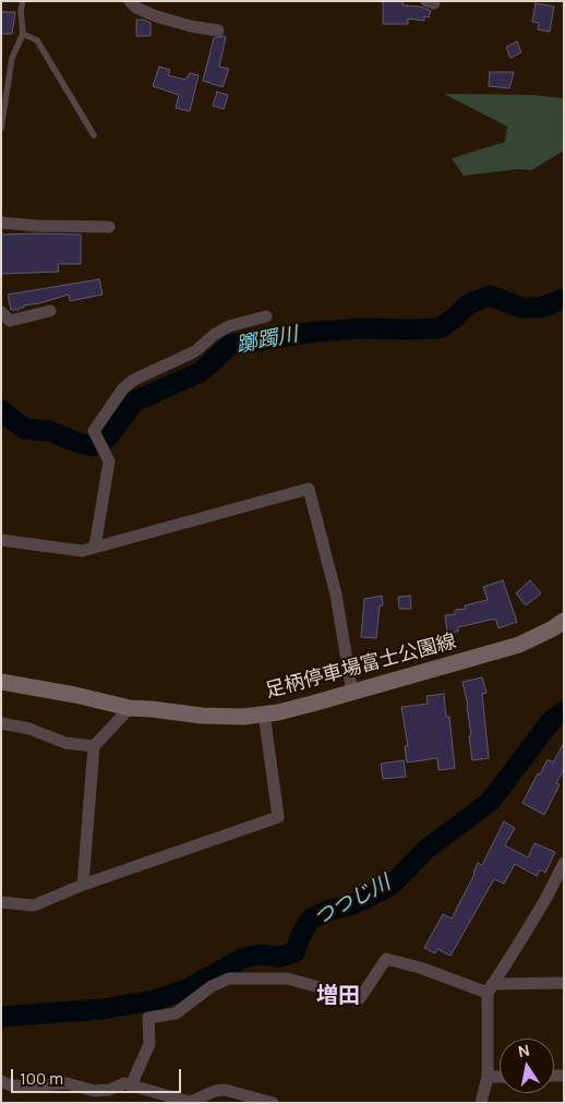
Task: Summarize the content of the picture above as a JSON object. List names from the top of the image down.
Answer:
{
  "streets": {
    "main road": ["足柄停車場富士公園線"]
  },
  "districts": ["増田"],
  "water": ["躑躅川", "つつじ川"],
  "scale_bar": "100 m",
  "north": "top"
}
